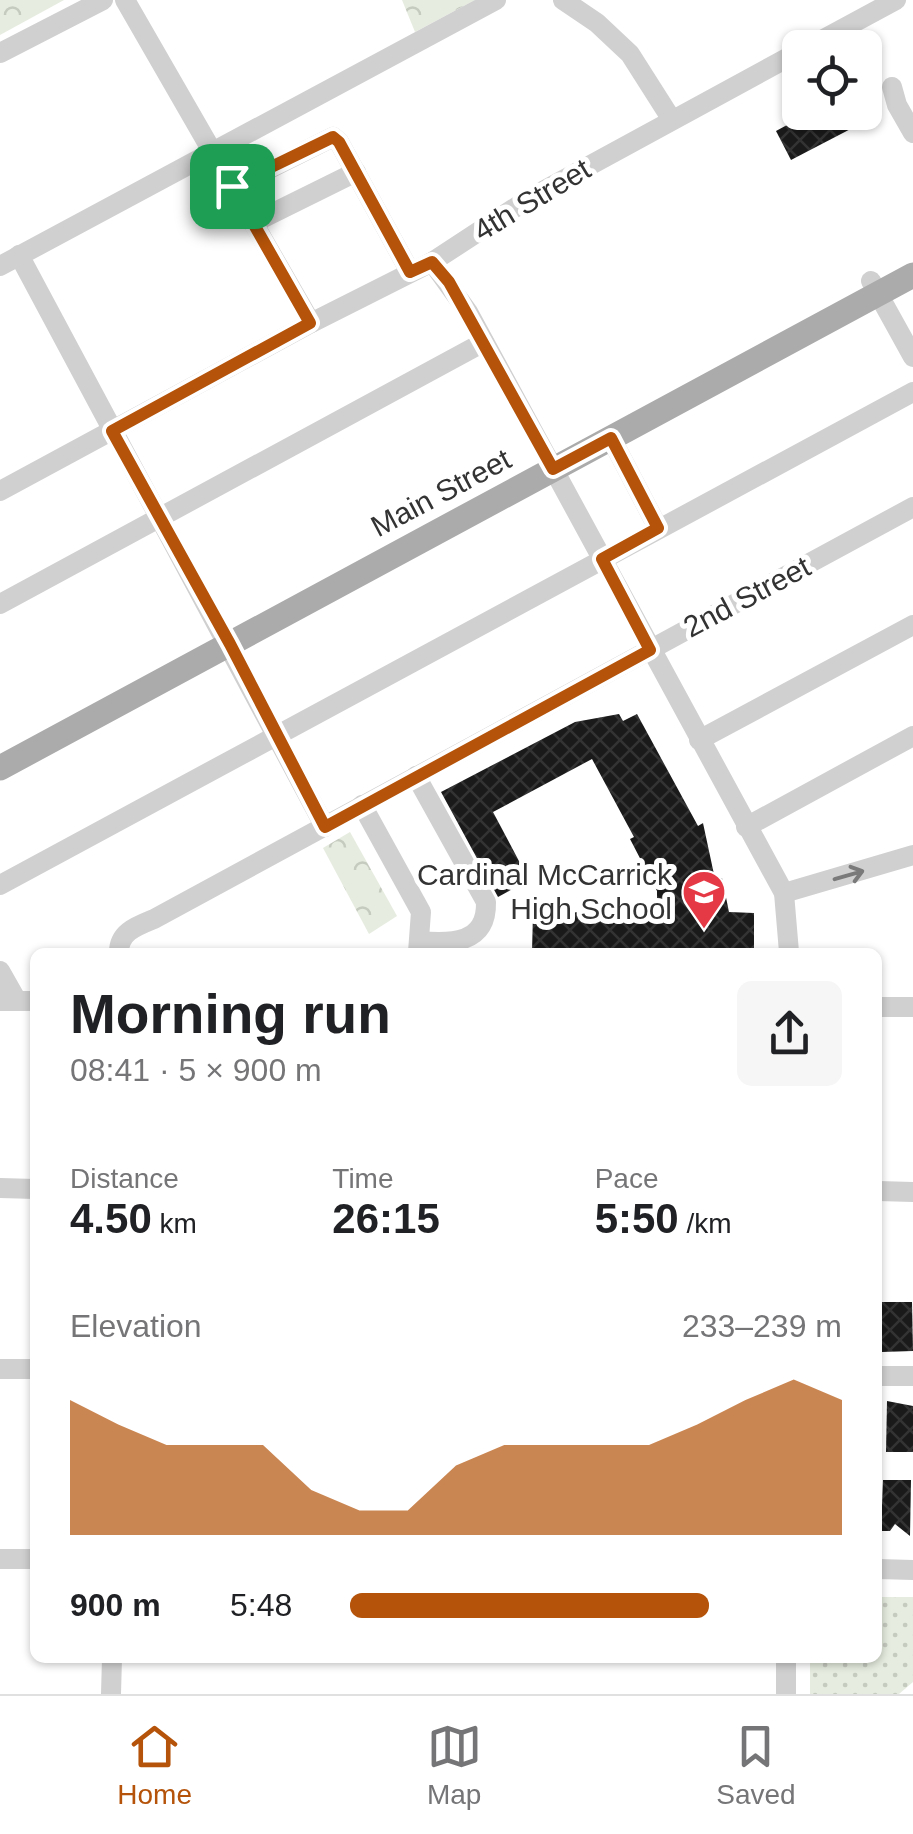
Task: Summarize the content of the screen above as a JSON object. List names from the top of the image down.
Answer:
{
  "streets": {
    "main road": ["Main Street"],
    "street": ["4th Street", "2nd Street"]
  },
  "places": {
    "school or university": ["Cardinal McCarrick High School"]
  },
  "page": {
    "heading": ["Morning run", "08:41 · 5 × 900 m"],
    "stats": [
      ["Distance", "4.50 km"],
      ["Time", "26:15"],
      ["Pace", "5:50 /km"]
    ],
    "chart": ["Elevation", "233–239 m"],
    "list": [
      {
        "name": "900 m",
        "note": "5:48"
      }
    ],
    "tabs": ["Home", "Map", "Saved"]
  }
}
